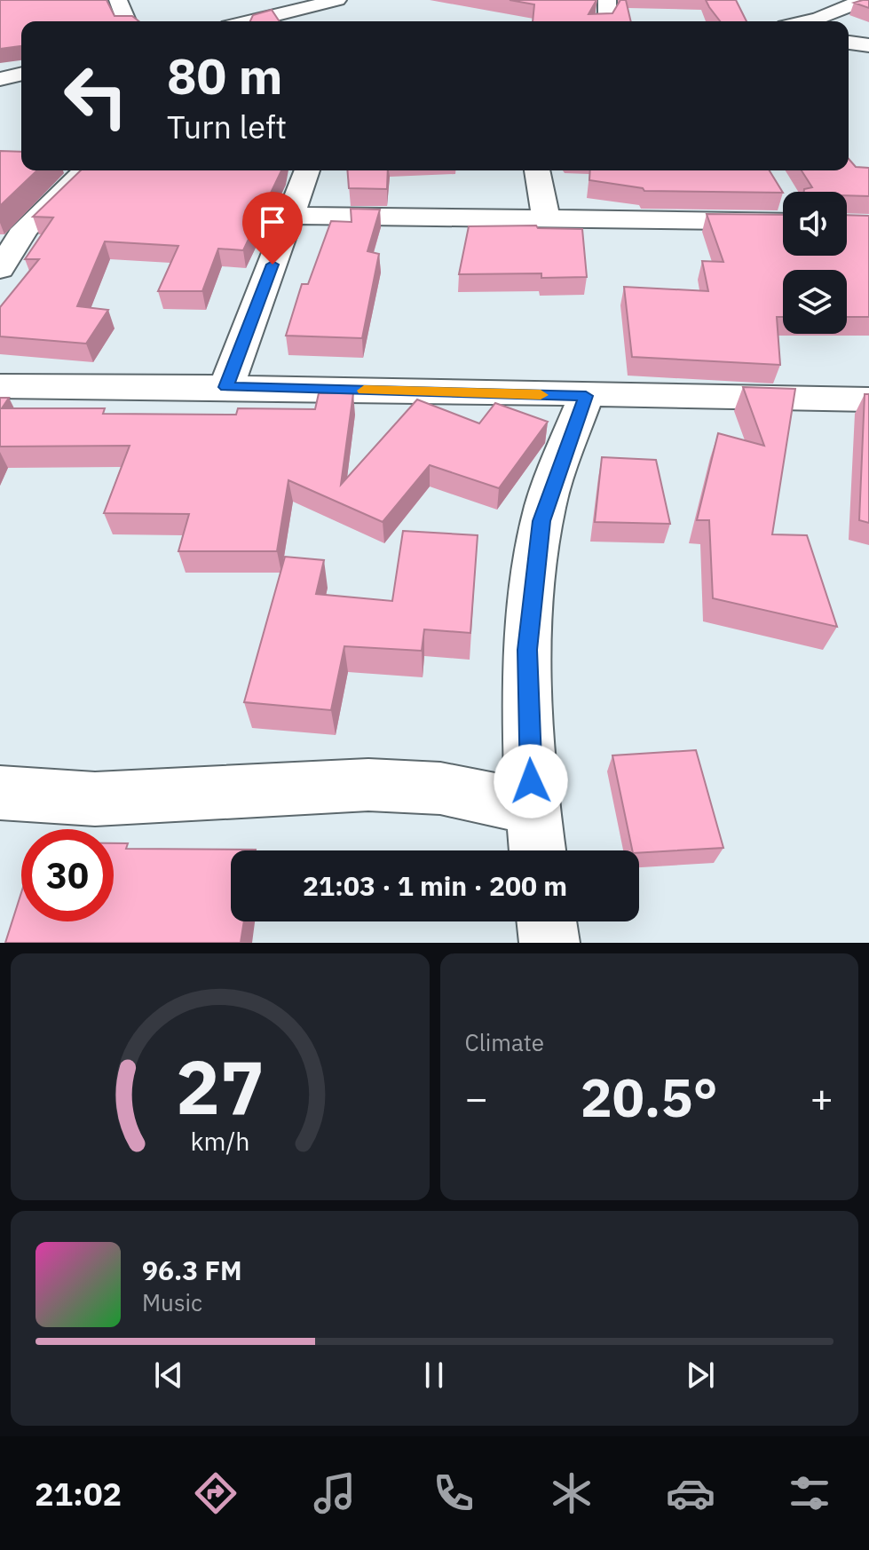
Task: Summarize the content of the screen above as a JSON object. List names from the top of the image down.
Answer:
{
  "page": {
    "turn": ["80 m", "Turn left"],
    "limit": "30",
    "trip": "21:03 · 1 min · 200 m",
    "tile": "Climate",
    "heat": ["−", "20.5°", "+"],
    "song": ["96.3 FM", "Music"],
    "tabs": "21:02",
    "gauge": ["27", "km/h"]
  }
}
